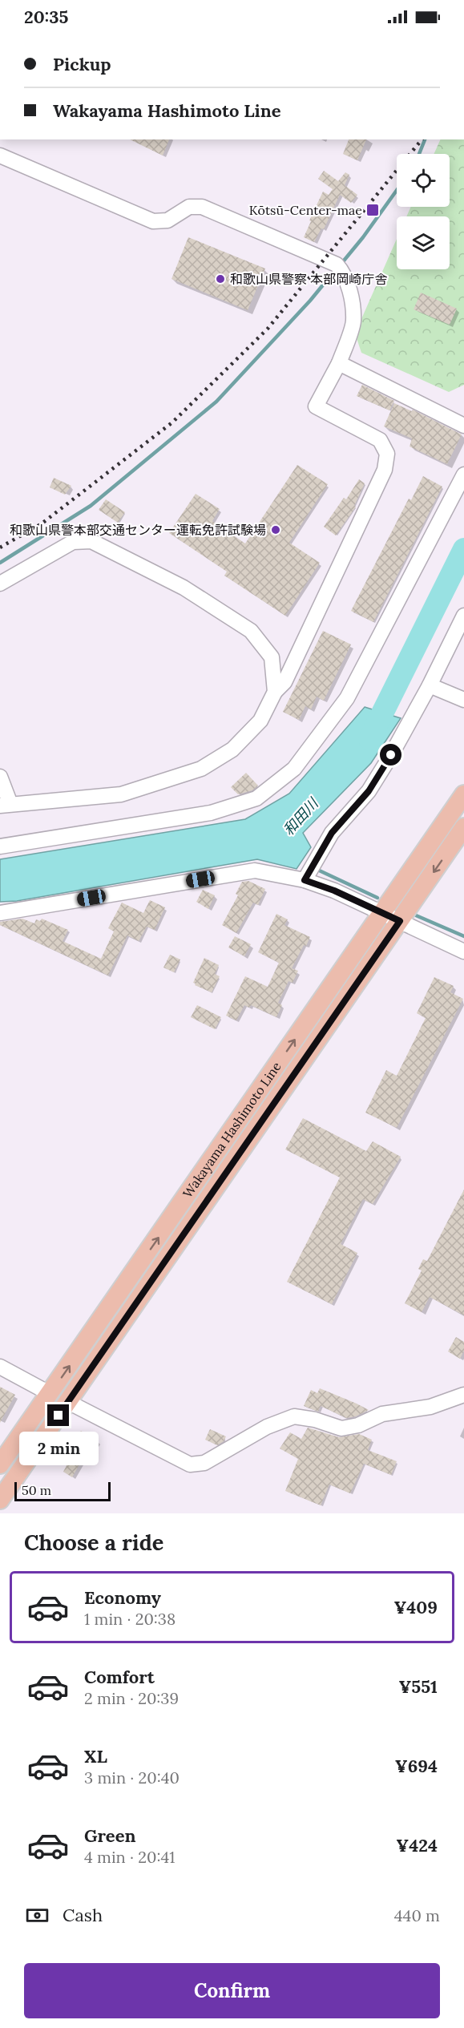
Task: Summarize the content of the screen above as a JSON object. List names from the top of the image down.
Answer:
{
  "streets": {
    "main road": ["Wakayama Hashimoto Line"]
  },
  "water": ["和田川"],
  "places": {
    "transit": ["Kōtsū-Center-mae"],
    "other": ["和歌山県警察 本部岡崎庁舎", "和歌山県警本部交通センター運転免許試験場"]
  },
  "scale_bar": "50 m",
  "page": {
    "status": "20:35",
    "banner": ["Pickup", "Wakayama Hashimoto Line"],
    "bubble": "2 min",
    "scale": "50 m",
    "heading": "Choose a ride",
    "list": [
      {
        "name": "Economy",
        "note": "1 min · 20:38",
        "value": "¥409"
      },
      {
        "name": "Comfort",
        "note": "2 min · 20:39",
        "value": "¥551"
      },
      {
        "name": "XL",
        "note": "3 min · 20:40",
        "value": "¥694"
      },
      {
        "name": "Green",
        "note": "4 min · 20:41",
        "value": "¥424"
      }
    ],
    "pay": ["Cash", "440 m"],
    "buttons": "Confirm"
  }
}
